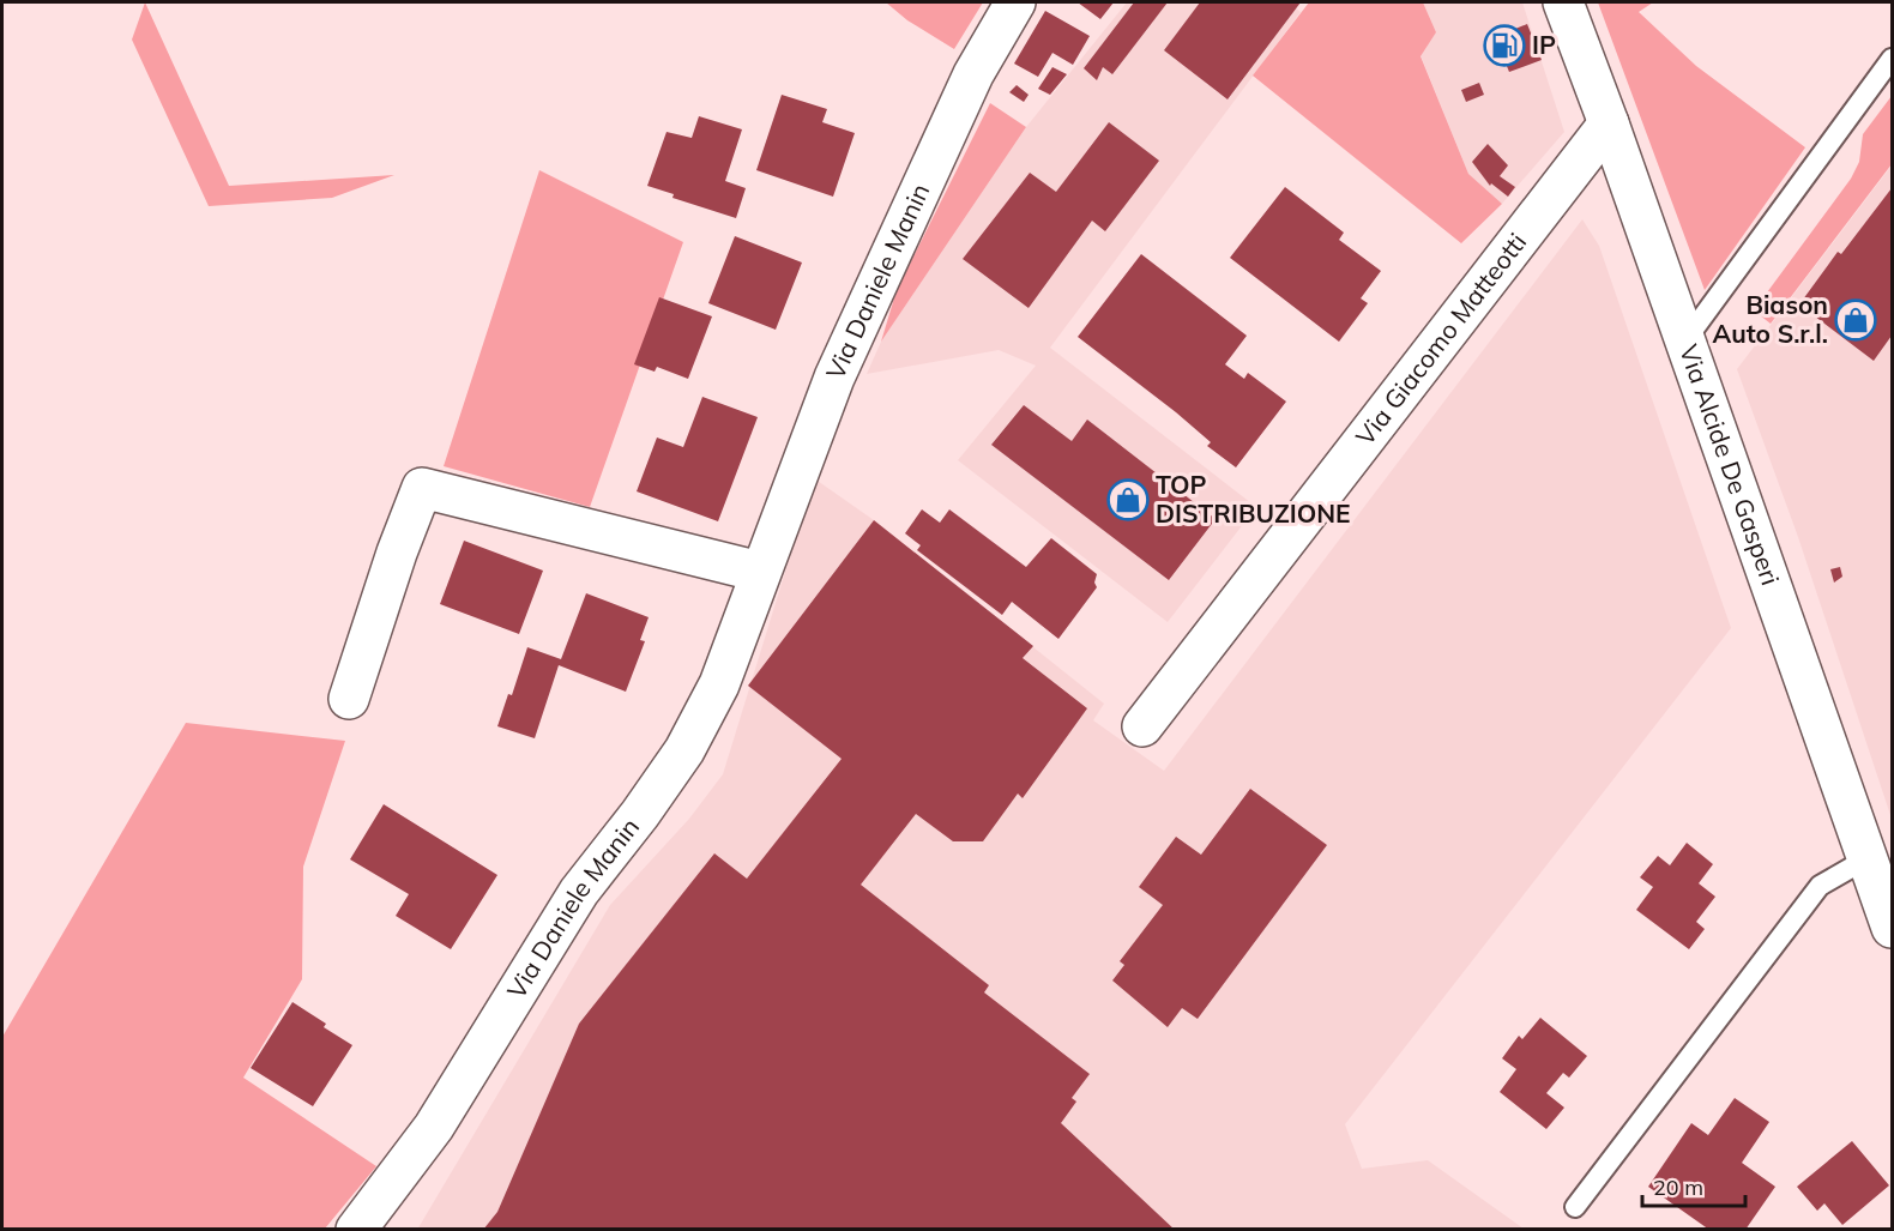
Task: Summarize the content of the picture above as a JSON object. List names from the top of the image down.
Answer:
{
  "streets": {
    "street": ["Via Daniele Manin", "Via Giacomo Matteotti", "Via Alcide De Gasperi"]
  },
  "crossings": [
    ["Via Giacomo Matteotti", "Via Alcide De Gasperi"]
  ],
  "places": {
    "fuel station": ["IP"],
    "shop": ["Biason Auto S.r.l.", "TOP DISTRIBUZIONE"]
  },
  "scale_bar": "20 m"
}
